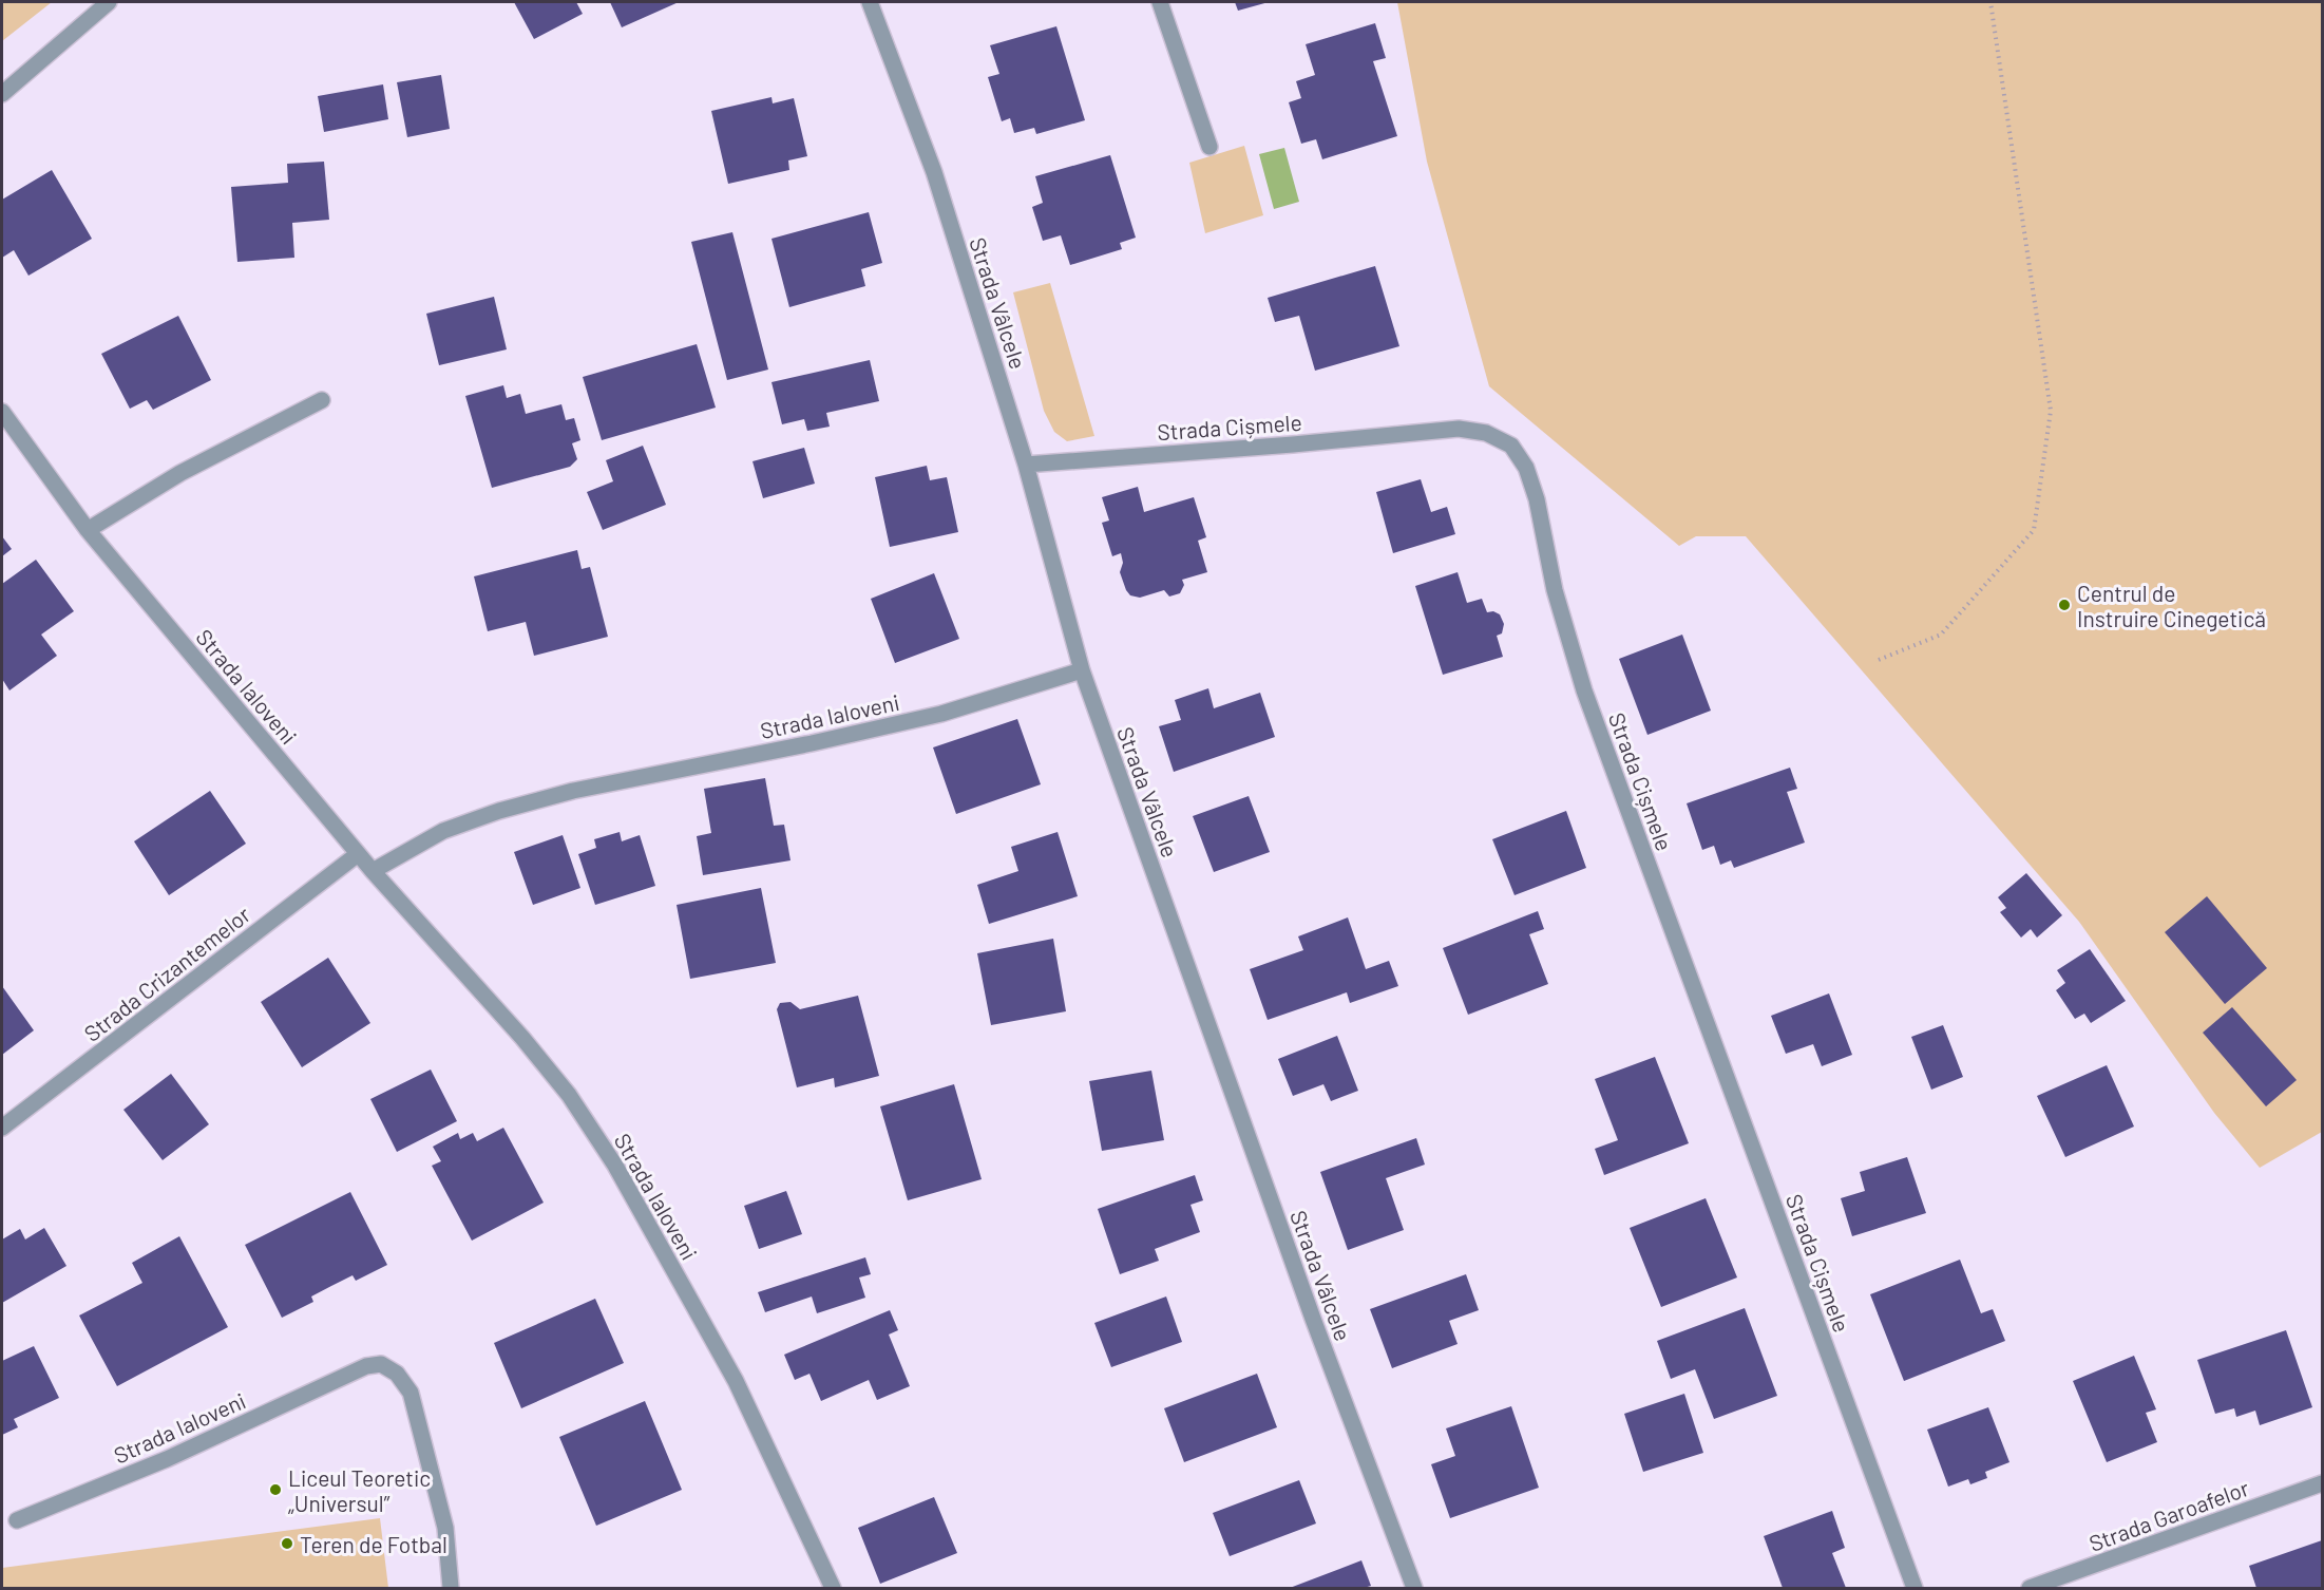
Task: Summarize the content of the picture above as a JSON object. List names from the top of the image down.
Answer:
{
  "streets": {
    "street": [
      "Strada Vâlcele",
      "Strada Cișmele",
      "Strada Ialoveni",
      "Strada Crizantemelor",
      "Strada Garoafelor"
    ]
  },
  "crossings": [
    ["Strada Vâlcele", "Strada Cișmele"],
    ["Strada Vâlcele", "Strada Ialoveni"],
    ["Strada Ialoveni", "Strada Crizantemelor"]
  ],
  "places": ["Centrul de Instruire Cinegetică", "Liceul Teoretic „Universul”", "Teren de Fotbal"]
}
